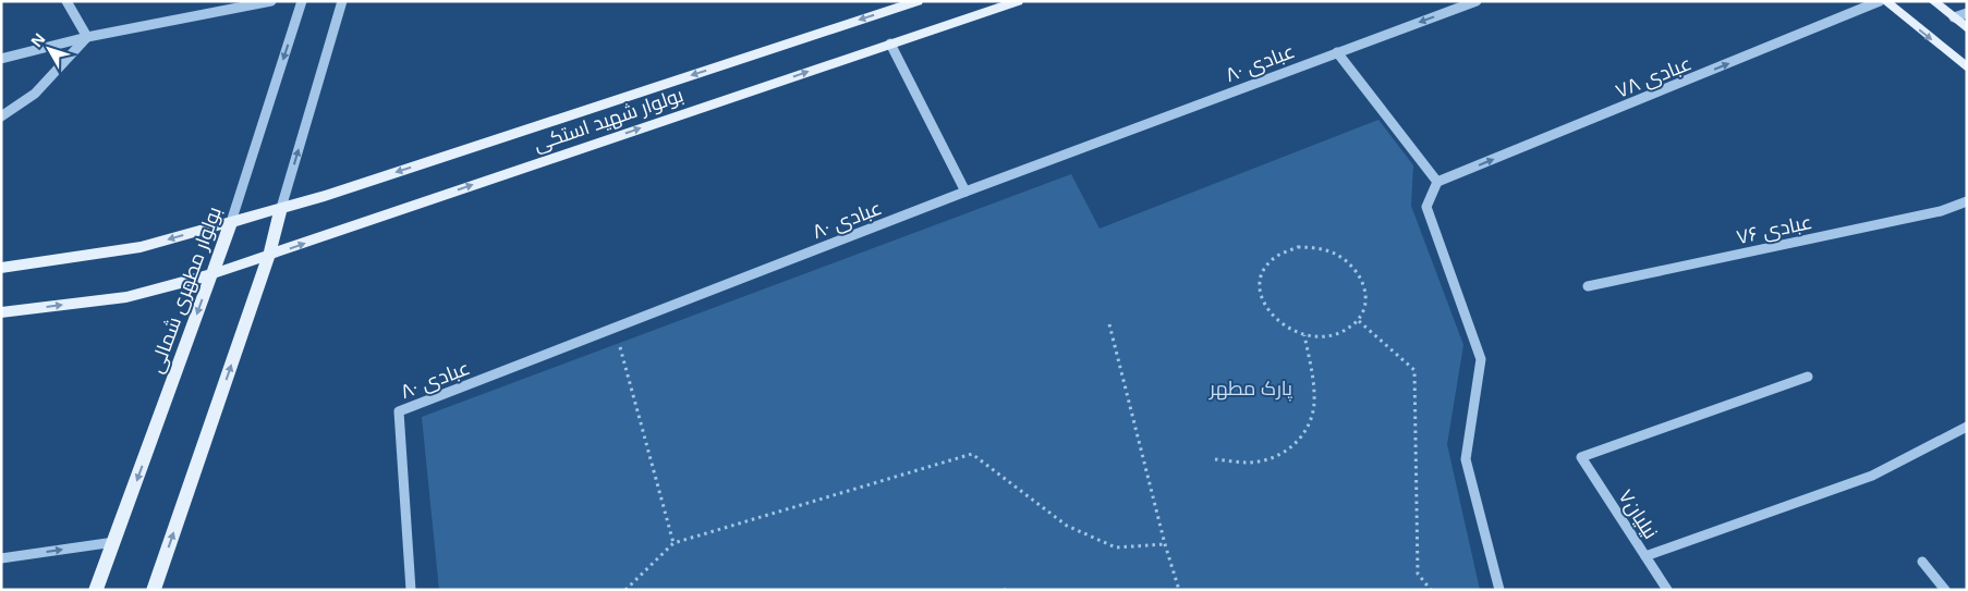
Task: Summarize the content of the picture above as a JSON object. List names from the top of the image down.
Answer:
{
  "streets": {
    "main road": ["بولوار شهید استکی", "بولوار مطهری شمالی"],
    "street": [
      "عبادی ۸۰",
      "عبادی ۷۸",
      "عبادی ۷۶",
      "نیلیان۷"
    ]
  },
  "crossings": [
    ["بولوار شهید استکی", "بولوار مطهری شمالی"]
  ],
  "one_way": ["عبادی ۷۸"],
  "parks": ["پارک مطهر"],
  "north": "top left"
}
